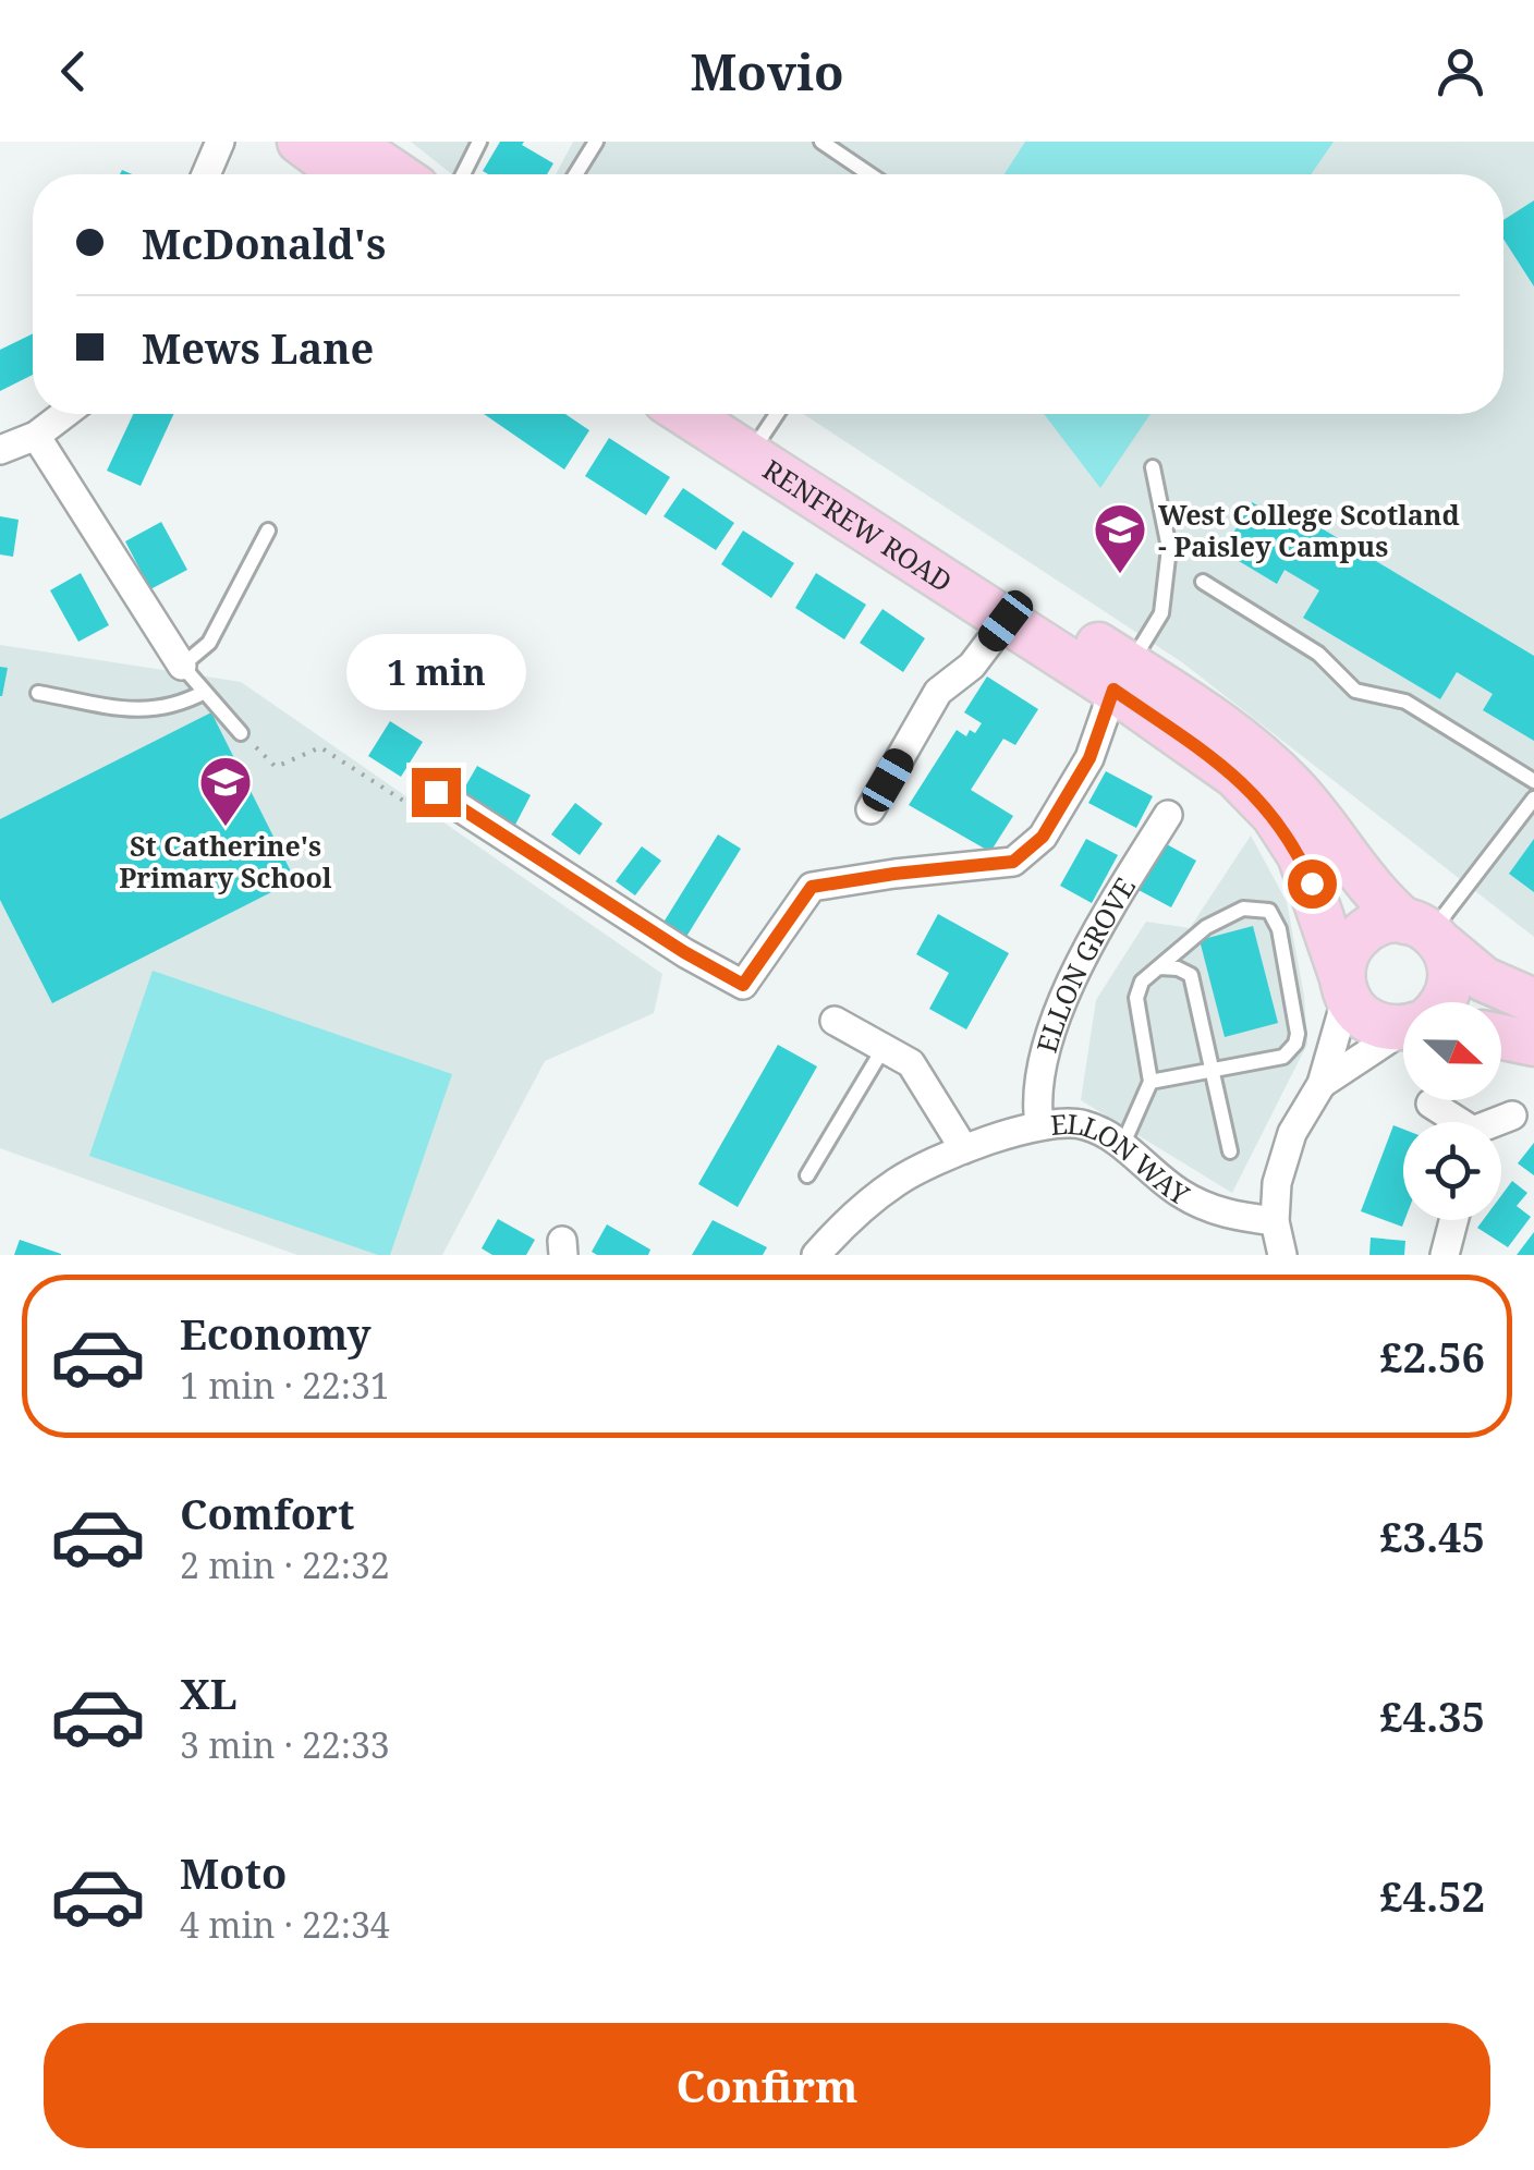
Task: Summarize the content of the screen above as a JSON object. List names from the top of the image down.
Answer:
{
  "streets": {
    "main road": ["RENFREW ROAD"],
    "street": ["ELLON GROVE", "ELLON WAY"]
  },
  "crossings": [
    ["ELLON GROVE", "ELLON WAY"]
  ],
  "places": {
    "school or university": ["West College Scotland - Paisley Campus", "St Catherine's Primary School"]
  },
  "north": "right",
  "page": {
    "header": "Movio",
    "banner": ["McDonald's", "Mews Lane"],
    "bubble": "1 min",
    "list": [
      {
        "name": "Economy",
        "note": "1 min · 22:31",
        "value": "£2.56"
      },
      {
        "name": "Comfort",
        "note": "2 min · 22:32",
        "value": "£3.45"
      },
      {
        "name": "XL",
        "note": "3 min · 22:33",
        "value": "£4.35"
      },
      {
        "name": "Moto",
        "note": "4 min · 22:34",
        "value": "£4.52"
      }
    ],
    "buttons": "Confirm"
  }
}
